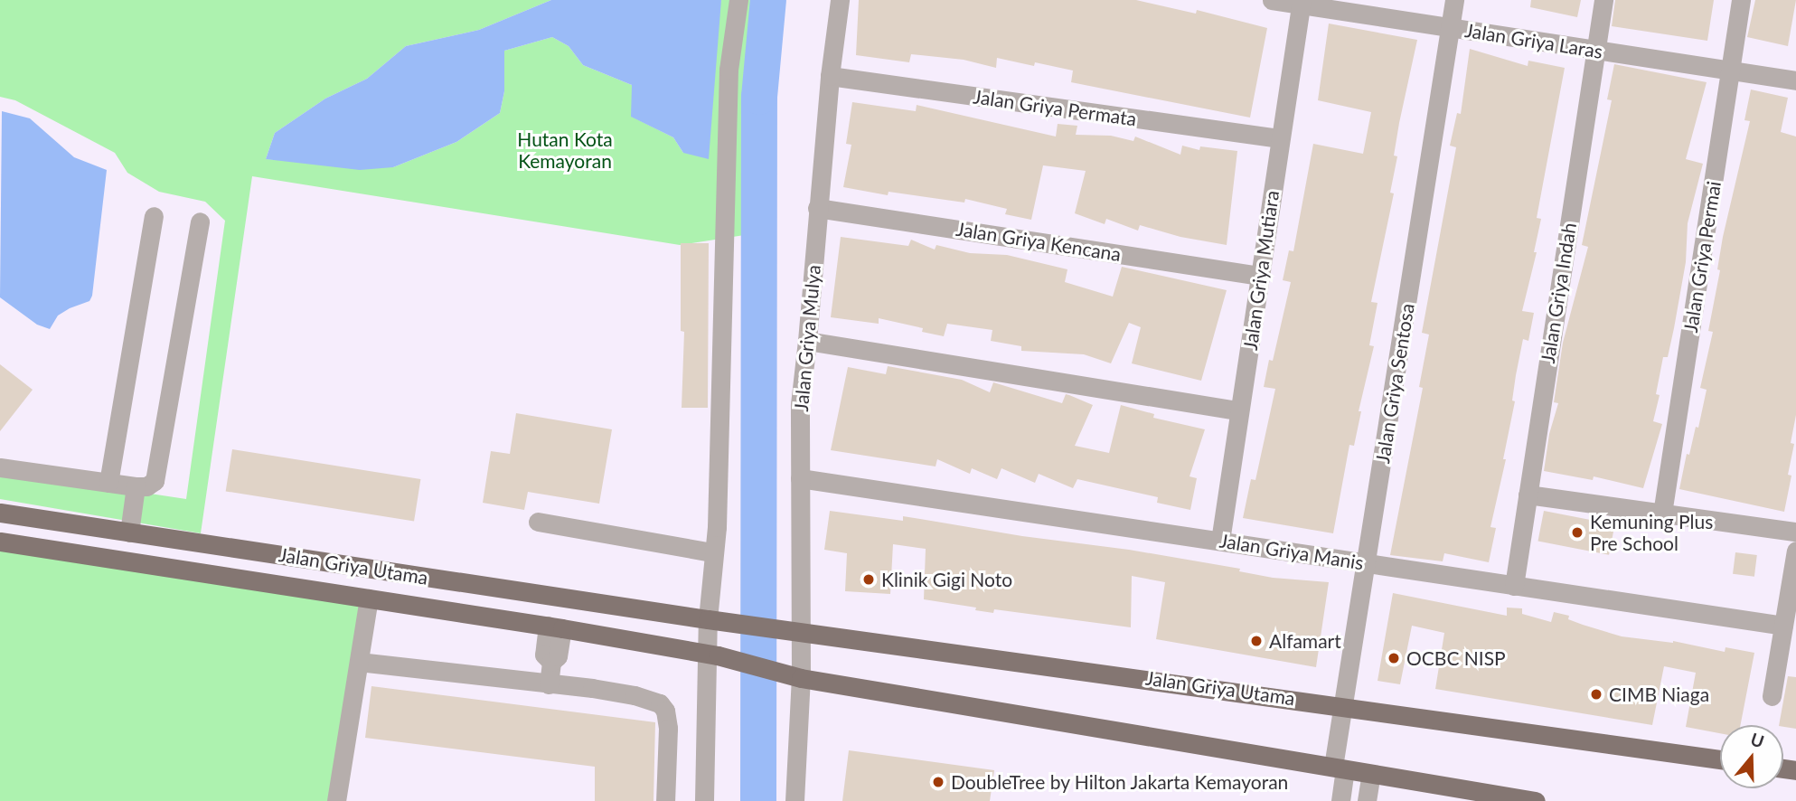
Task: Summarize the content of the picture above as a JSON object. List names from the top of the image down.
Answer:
{
  "streets": {
    "main road": ["Jalan Griya Utama"],
    "street": [
      "Jalan Griya Laras",
      "Jalan Griya Permata",
      "Jalan Griya Kencana",
      "Jalan Griya Permai",
      "Jalan Griya Mutiara",
      "Jalan Griya Indah",
      "Jalan Griya Mulya",
      "Jalan Griya Sentosa",
      "Jalan Griya Manis"
    ]
  },
  "crossings": [
    ["Jalan Griya Laras", "Jalan Griya Permai"],
    ["Jalan Griya Laras", "Jalan Griya Mutiara"],
    ["Jalan Griya Laras", "Jalan Griya Indah"],
    ["Jalan Griya Laras", "Jalan Griya Sentosa"],
    ["Jalan Griya Permata", "Jalan Griya Mutiara"],
    ["Jalan Griya Permata", "Jalan Griya Mulya"],
    ["Jalan Griya Kencana", "Jalan Griya Mutiara"],
    ["Jalan Griya Kencana", "Jalan Griya Mulya"],
    ["Jalan Griya Mutiara", "Jalan Griya Manis"],
    ["Jalan Griya Indah", "Jalan Griya Manis"],
    ["Jalan Griya Mulya", "Jalan Griya Manis"],
    ["Jalan Griya Mulya", "Jalan Griya Utama"],
    ["Jalan Griya Sentosa", "Jalan Griya Manis"],
    ["Jalan Griya Sentosa", "Jalan Griya Utama"]
  ],
  "parks": ["Hutan Kota Kemayoran"],
  "places": [
    "Kemuning Plus Pre School",
    "Klinik Gigi Noto",
    "Alfamart",
    "OCBC NISP",
    "CIMB Niaga",
    "DoubleTree by Hilton Jakarta Kemayoran"
  ],
  "north": "top"
}
